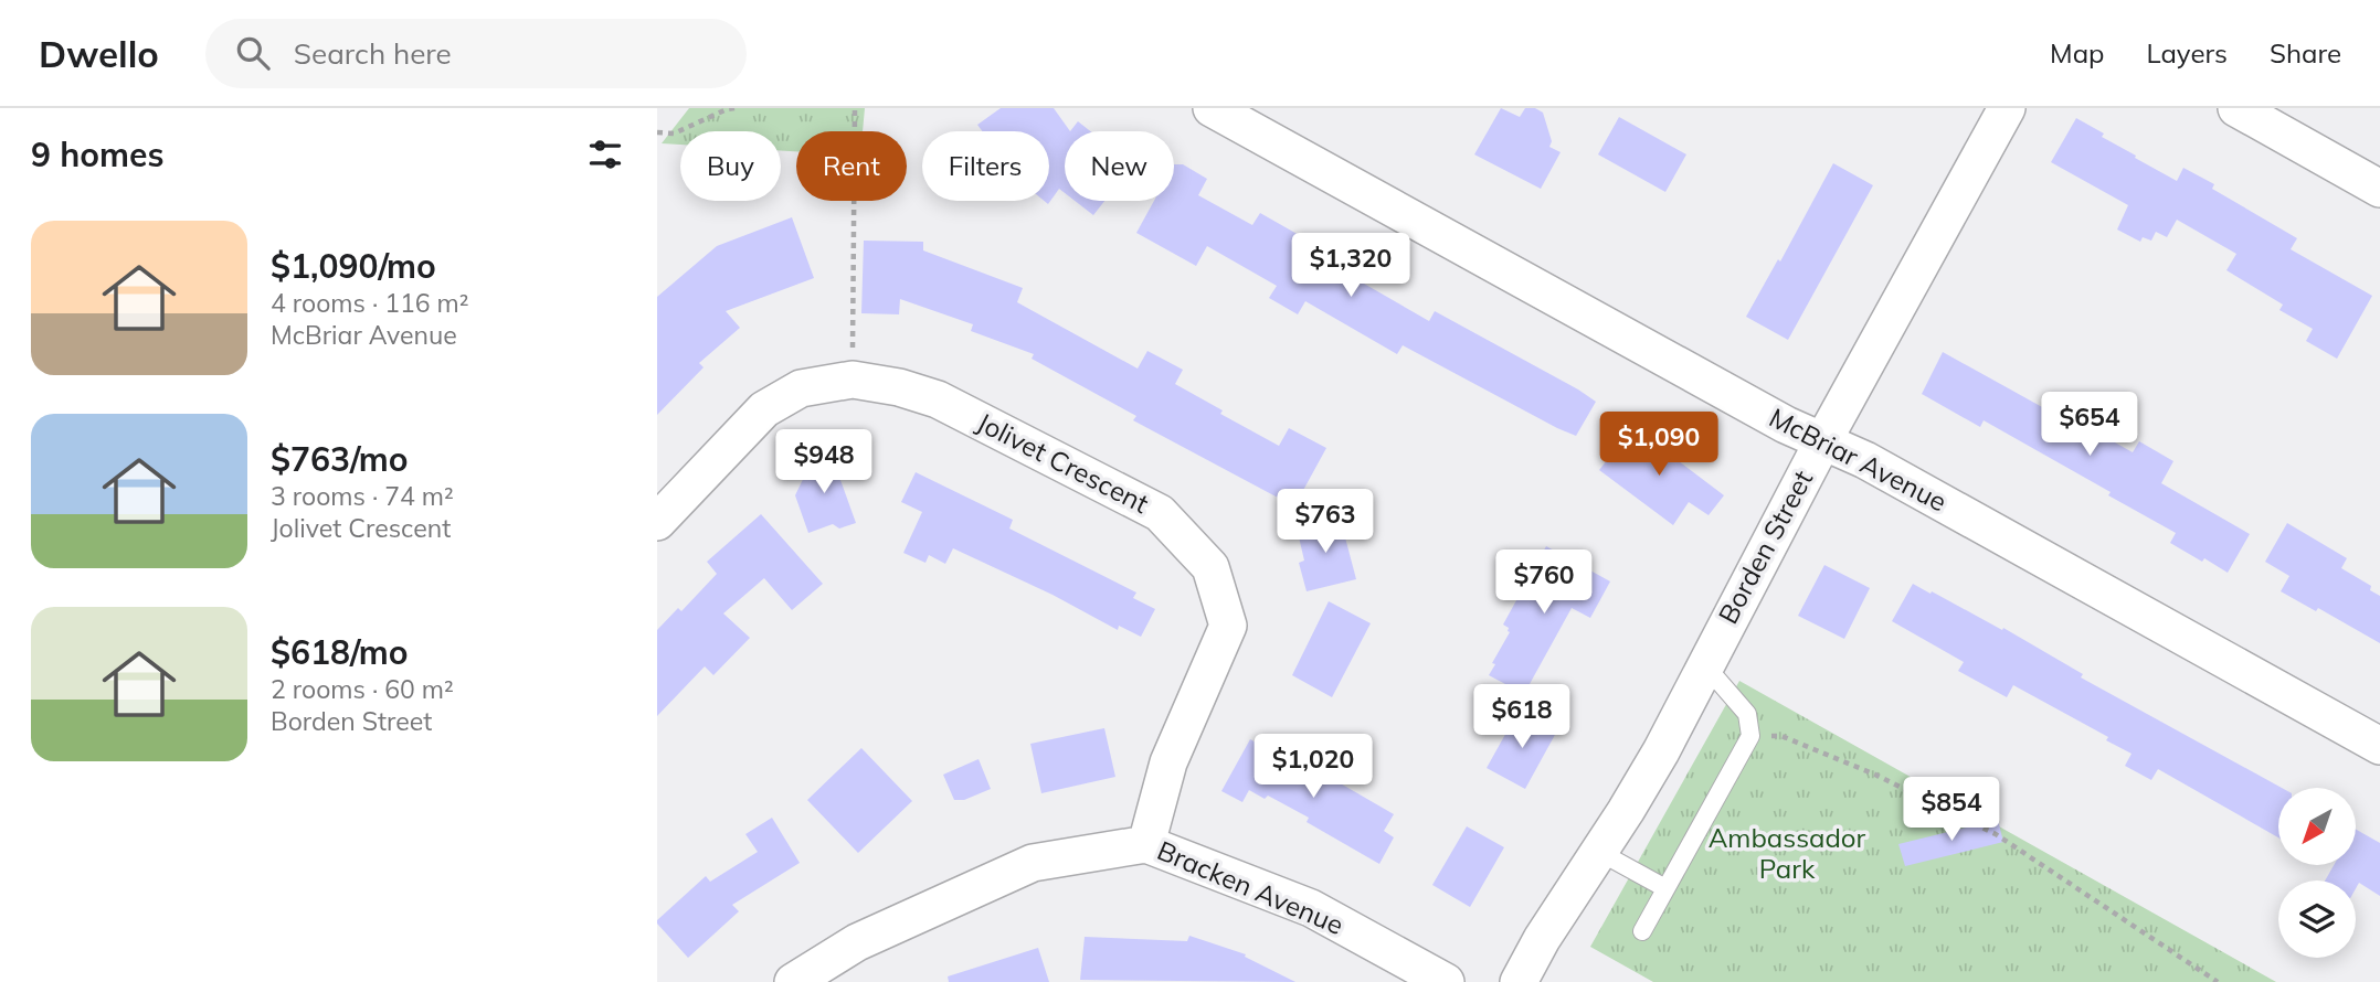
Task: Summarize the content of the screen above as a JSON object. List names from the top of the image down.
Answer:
{
  "streets": {
    "street": [
      "McBriar Avenue",
      "Jolivet Crescent",
      "Borden Street",
      "Bracken Avenue"
    ]
  },
  "crossings": [
    ["McBriar Avenue", "Borden Street"],
    ["Jolivet Crescent", "Bracken Avenue"]
  ],
  "parks": ["Ambassador Park"],
  "north": "bottom left",
  "page": {
    "header": "Dwello",
    "search": "Search here",
    "nav": ["Map", "Layers", "Share"],
    "heading": "9 homes",
    "chip": [
      "Buy",
      "Rent",
      "Filters",
      "New"
    ],
    "list": [
      {
        "name": "$1,090/mo",
        "note": "4 rooms · 116 m² · McBriar Avenue"
      },
      {
        "name": "$763/mo",
        "note": "3 rooms · 74 m² · Jolivet Crescent"
      },
      {
        "name": "$618/mo",
        "note": "2 rooms · 60 m² · Borden Street"
      }
    ],
    "price": [
      "$1,320",
      "$654",
      "$1,090",
      "$948",
      "$763",
      "$760",
      "$618",
      "$1,020",
      "$854"
    ]
  }
}
